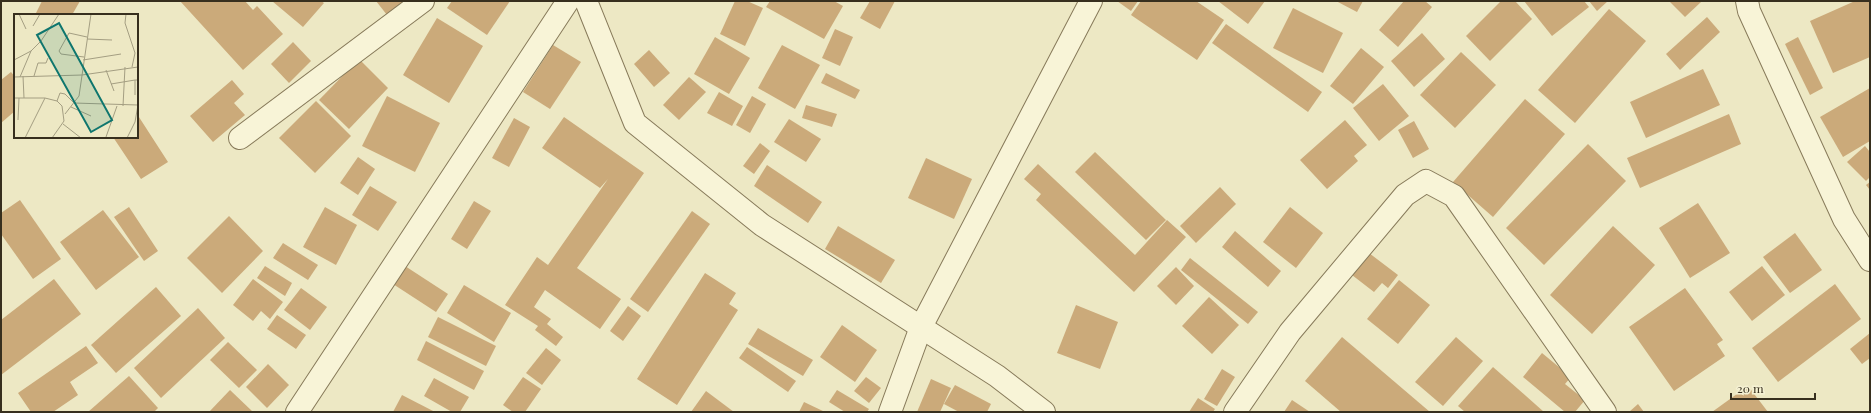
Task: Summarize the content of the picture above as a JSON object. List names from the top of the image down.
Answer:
{
  "scale_bar": "20 m"
}
